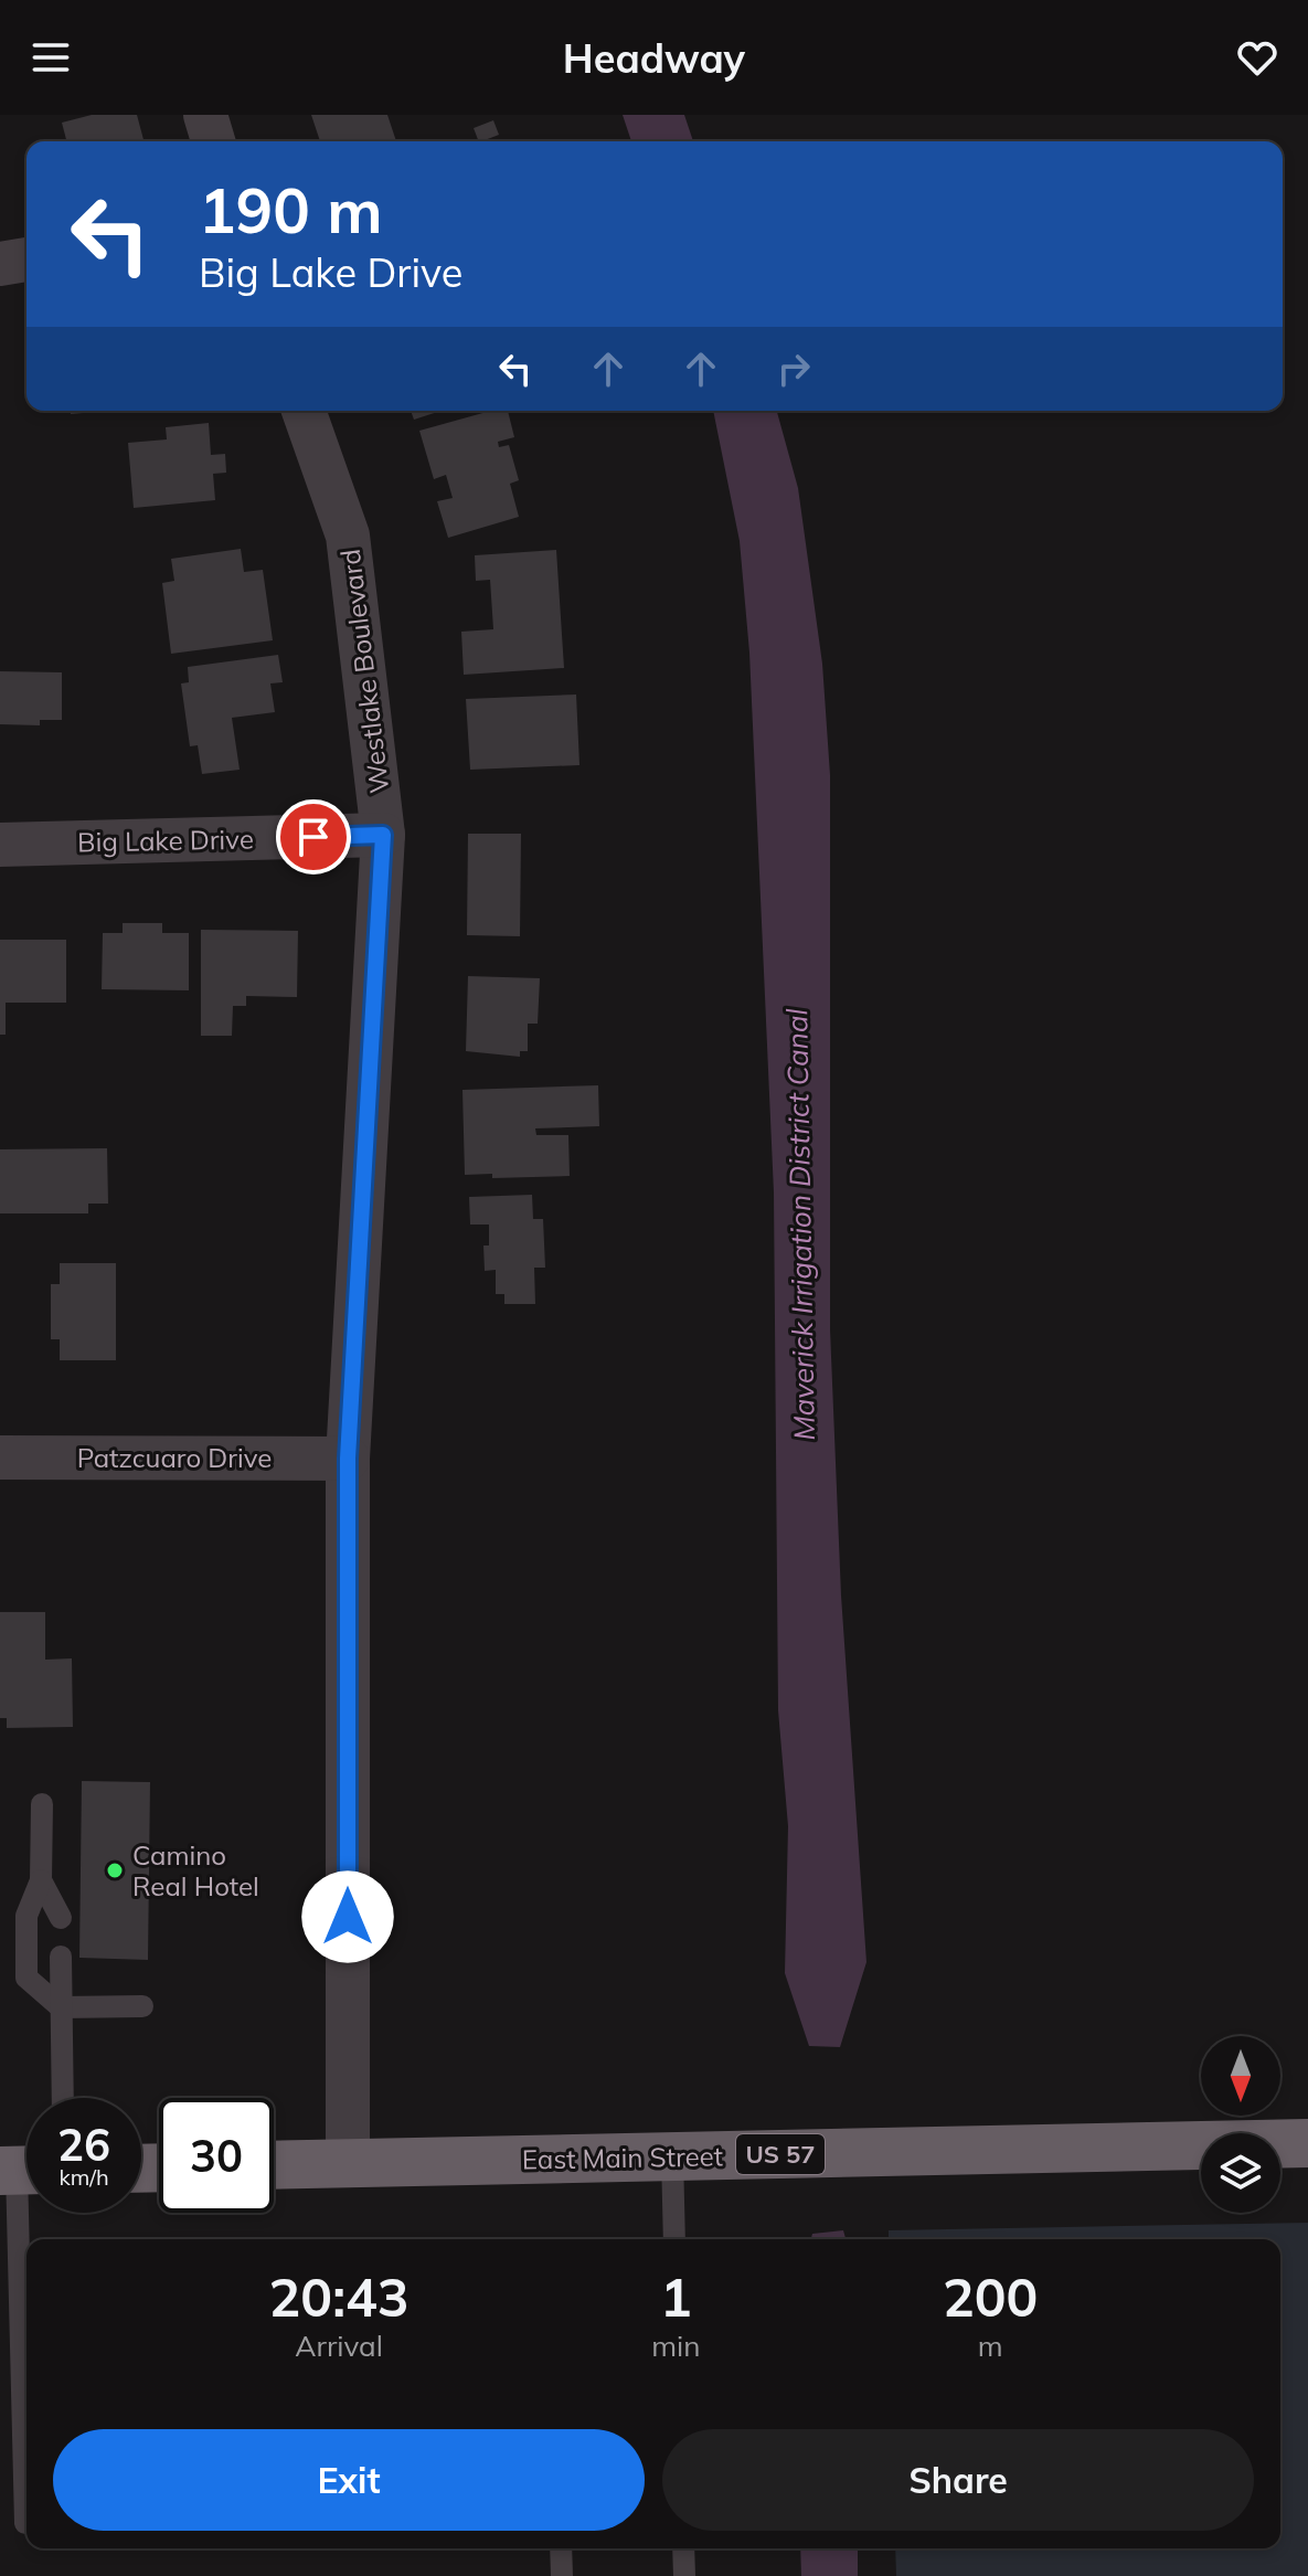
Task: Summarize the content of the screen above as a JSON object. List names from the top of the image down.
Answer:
{
  "streets": {
    "highway": ["US 57", "East Main Street"],
    "street": ["Westlake Boulevard", "Big Lake Drive", "Patzcuaro Drive"]
  },
  "crossings": [
    ["Westlake Boulevard", "Big Lake Drive"],
    ["Westlake Boulevard", "Patzcuaro Drive"],
    ["Westlake Boulevard", "East Main Street"]
  ],
  "water": ["Maverick Irrigation District Canal"],
  "places": ["Camino Real Hotel"],
  "north": "bottom",
  "page": {
    "header": "Headway",
    "turn": ["190 m", "Big Lake Drive"],
    "speed": "26 km/h",
    "limit": "30",
    "eta": [
      "20:43",
      "Arrival",
      "1",
      "min",
      "200",
      "m"
    ],
    "buttons": ["Exit", "Share"]
  }
}
